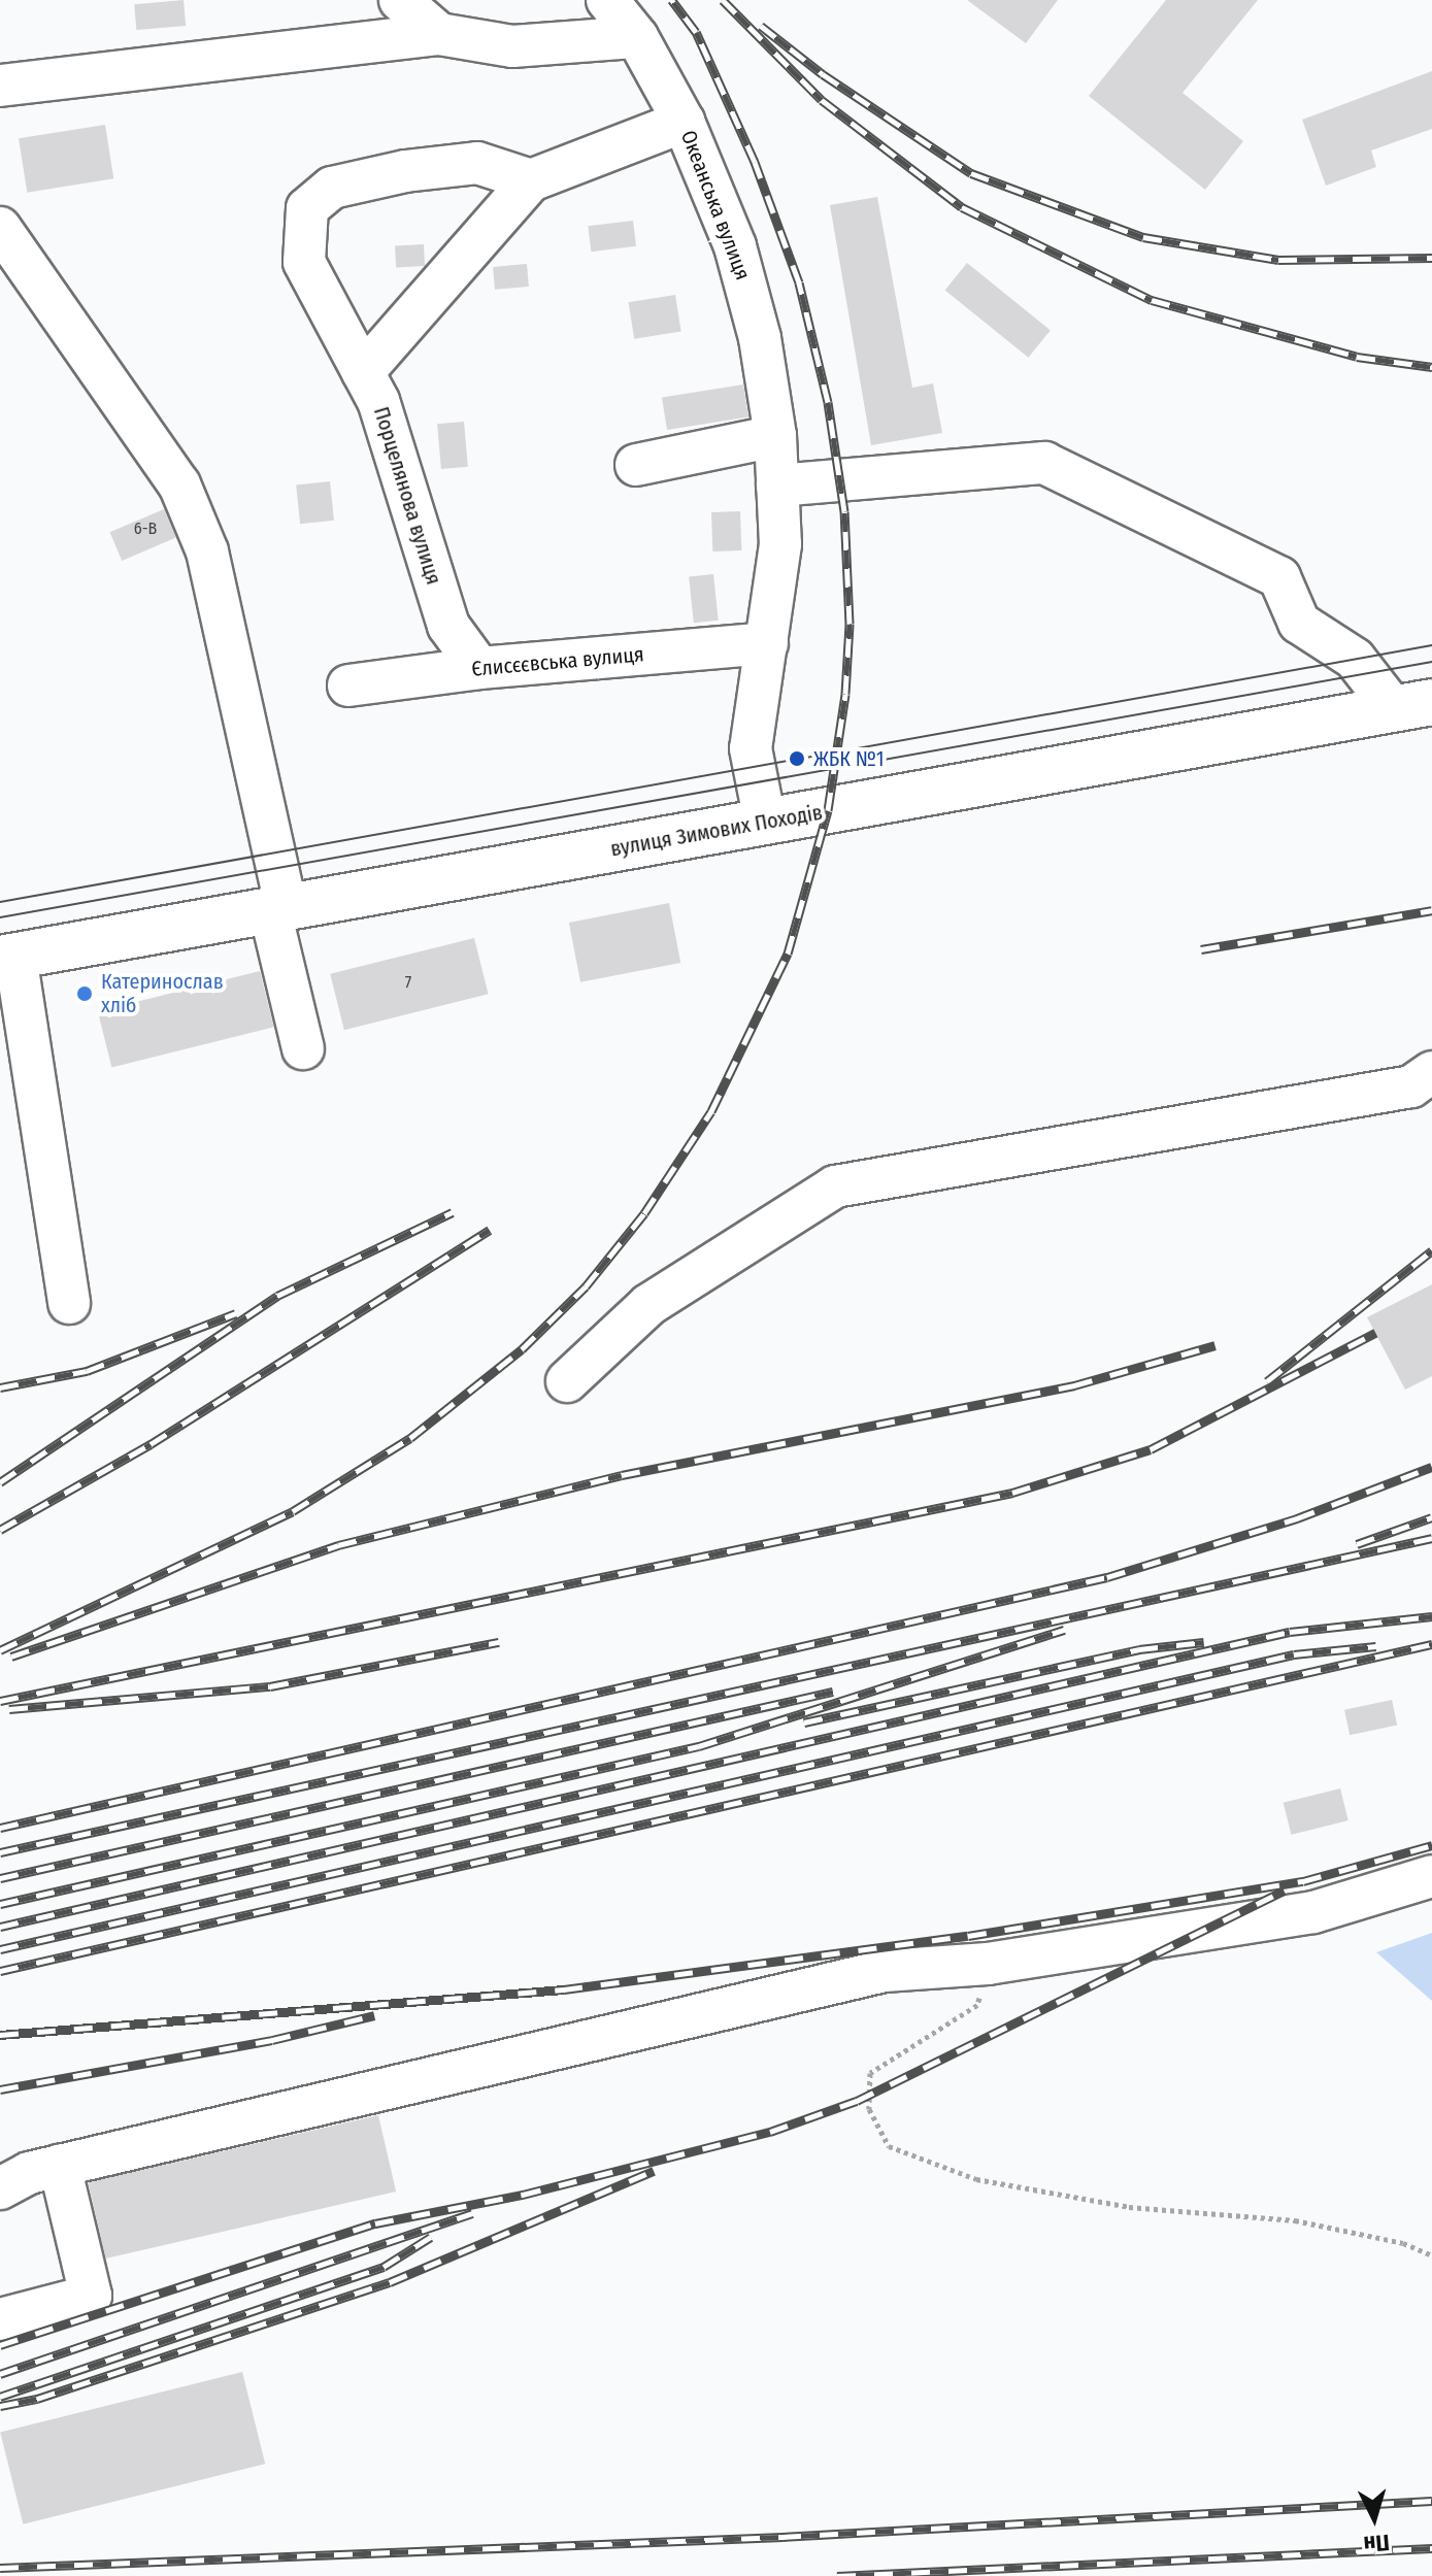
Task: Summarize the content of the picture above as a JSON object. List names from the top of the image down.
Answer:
{
  "streets": {
    "main road": ["вулиця Зимових Походів"],
    "street": ["Океанська вулиця", "Порцелянова вулиця", "Єлисєєвська вулиця"]
  },
  "crossings": [
    ["Океанська вулиця", "Єлисєєвська вулиця"],
    ["Океанська вулиця", "вулиця Зимових Походів"],
    ["Порцелянова вулиця", "Єлисєєвська вулиця"]
  ],
  "places": ["ЖБК №1", "Катеринослав хліб"],
  "house_numbers": ["6-В", "7"],
  "north": "bottom"
}
